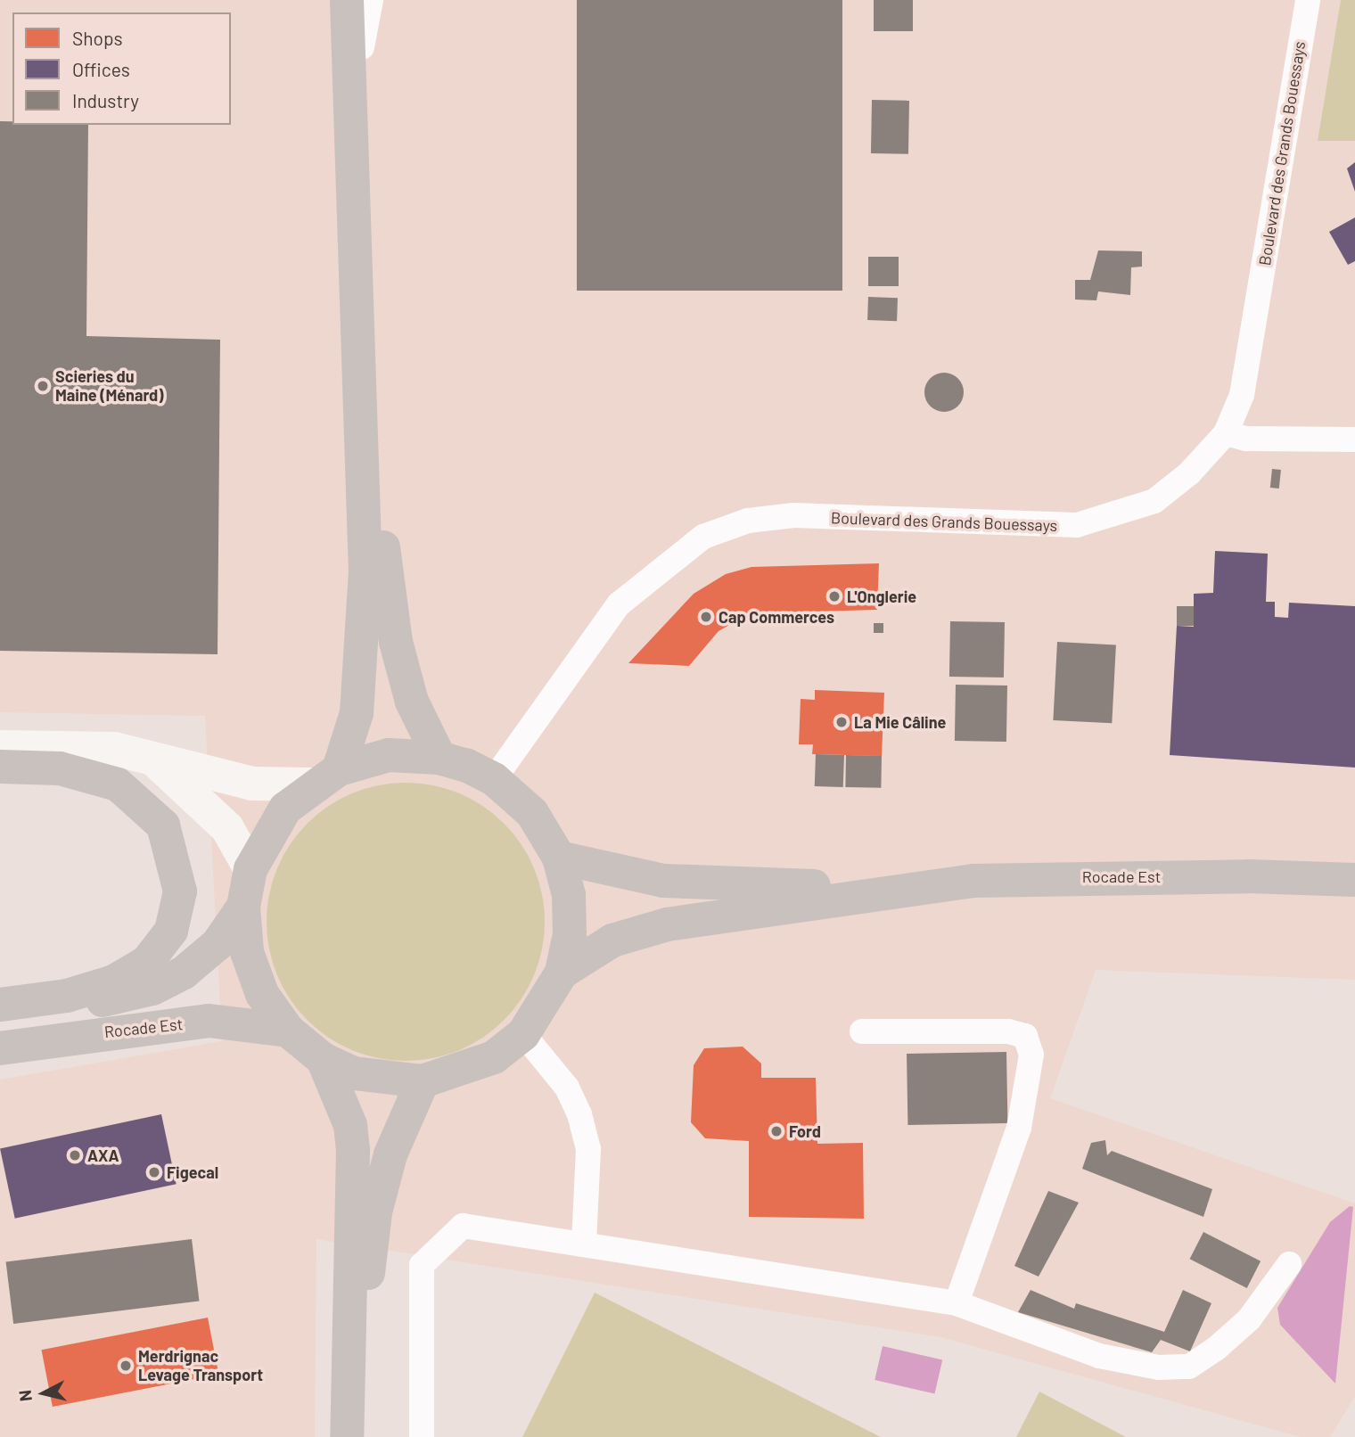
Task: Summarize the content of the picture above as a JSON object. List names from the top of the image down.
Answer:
{
  "streets": {
    "main road": ["Rocade Est"],
    "street": ["Boulevard des Grands Bouessays"]
  },
  "places": [
    "Scieries du Maine (Ménard)",
    "L'Onglerie",
    "Cap Commerces",
    "La Mie Câline",
    "Ford",
    "AXA",
    "Figecal",
    "Merdrignac Levage Transport"
  ],
  "legend": ["Shops", "Offices", "Industry"],
  "north": "left"
}
